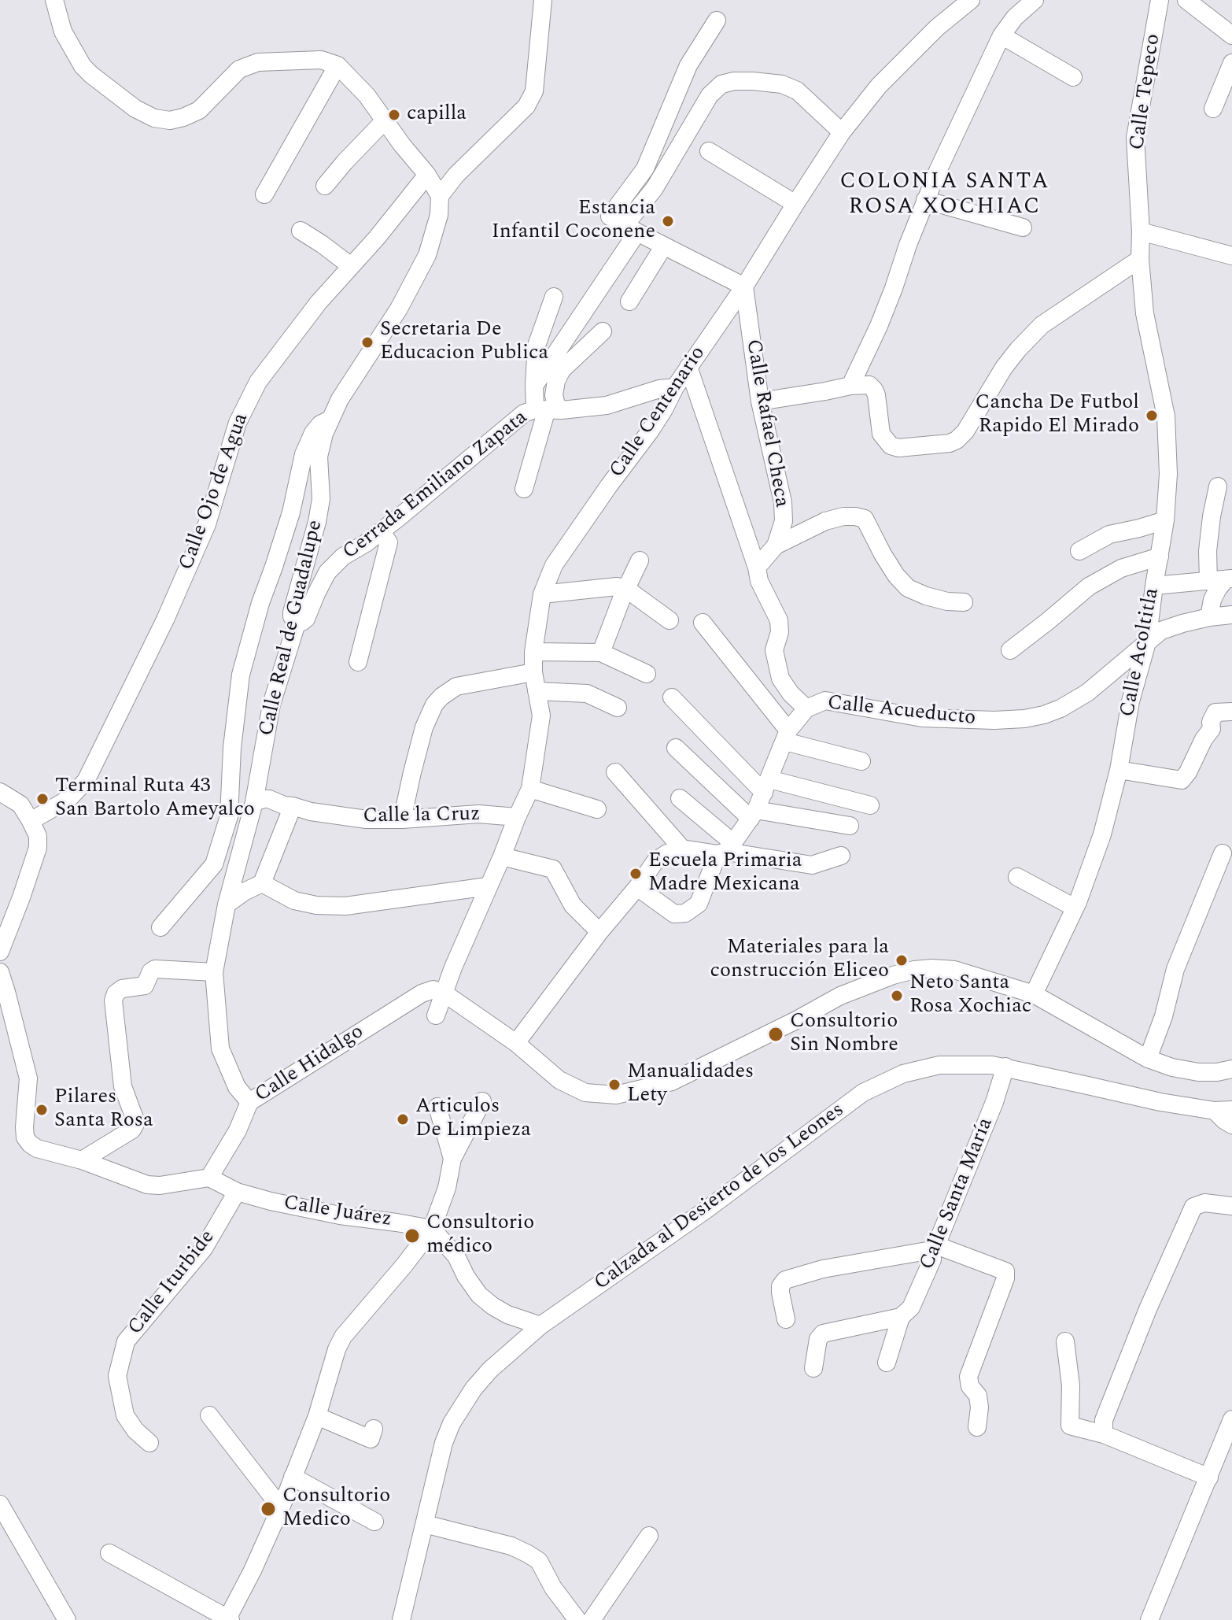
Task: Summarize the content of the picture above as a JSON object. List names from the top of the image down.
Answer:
{
  "streets": {
    "street": [
      "Calle Tepeco",
      "Calle Centenario",
      "Calle Rafael Checa",
      "Cerrada Emiliano Zapata",
      "Calle Ojo de Agua",
      "Calle Real de Guadalupe",
      "Calle Acoltitla",
      "Calle Acueducto",
      "Calle la Cruz",
      "Calle Hidalgo",
      "Calle Santa María",
      "Calzada al Desierto de los Leones",
      "Calle Juárez",
      "Calle Iturbide"
    ]
  },
  "crossings": [
    ["Calle Tepeco", "Calle Acoltitla"],
    ["Calle Centenario", "Calle Rafael Checa"],
    ["Calle Centenario", "Cerrada Emiliano Zapata"],
    ["Calle Centenario", "Calle la Cruz"],
    ["Calle Centenario", "Calle Hidalgo"],
    ["Cerrada Emiliano Zapata", "Calle Real de Guadalupe"],
    ["Calle Real de Guadalupe", "Calle la Cruz"],
    ["Calle Real de Guadalupe", "Calle Hidalgo"],
    ["Calle Acoltitla", "Calle Acueducto"],
    ["Calle Hidalgo", "Calle Juárez"],
    ["Calle Santa María", "Calzada al Desierto de los Leones"],
    ["Calle Juárez", "Calle Iturbide"]
  ],
  "districts": ["COLONIA SANTA ROSA XOCHIAC"],
  "places": [
    "capilla",
    "Estancia Infantil Coconene",
    "Secretaria De Educacion Publica",
    "Cancha De Futbol Rapido El Mirado",
    "Terminal Ruta 43 San Bartolo Ameyalco",
    "Escuela Primaria Madre Mexicana",
    "Materiales para la construcción Eliceo",
    "Neto Santa Rosa Xochiac",
    "Consultorio Sin Nombre",
    "Manualidades Lety",
    "Pilares Santa Rosa",
    "Articulos De Limpieza",
    "Consultorio médico",
    "Consultorio Medico"
  ]
}
